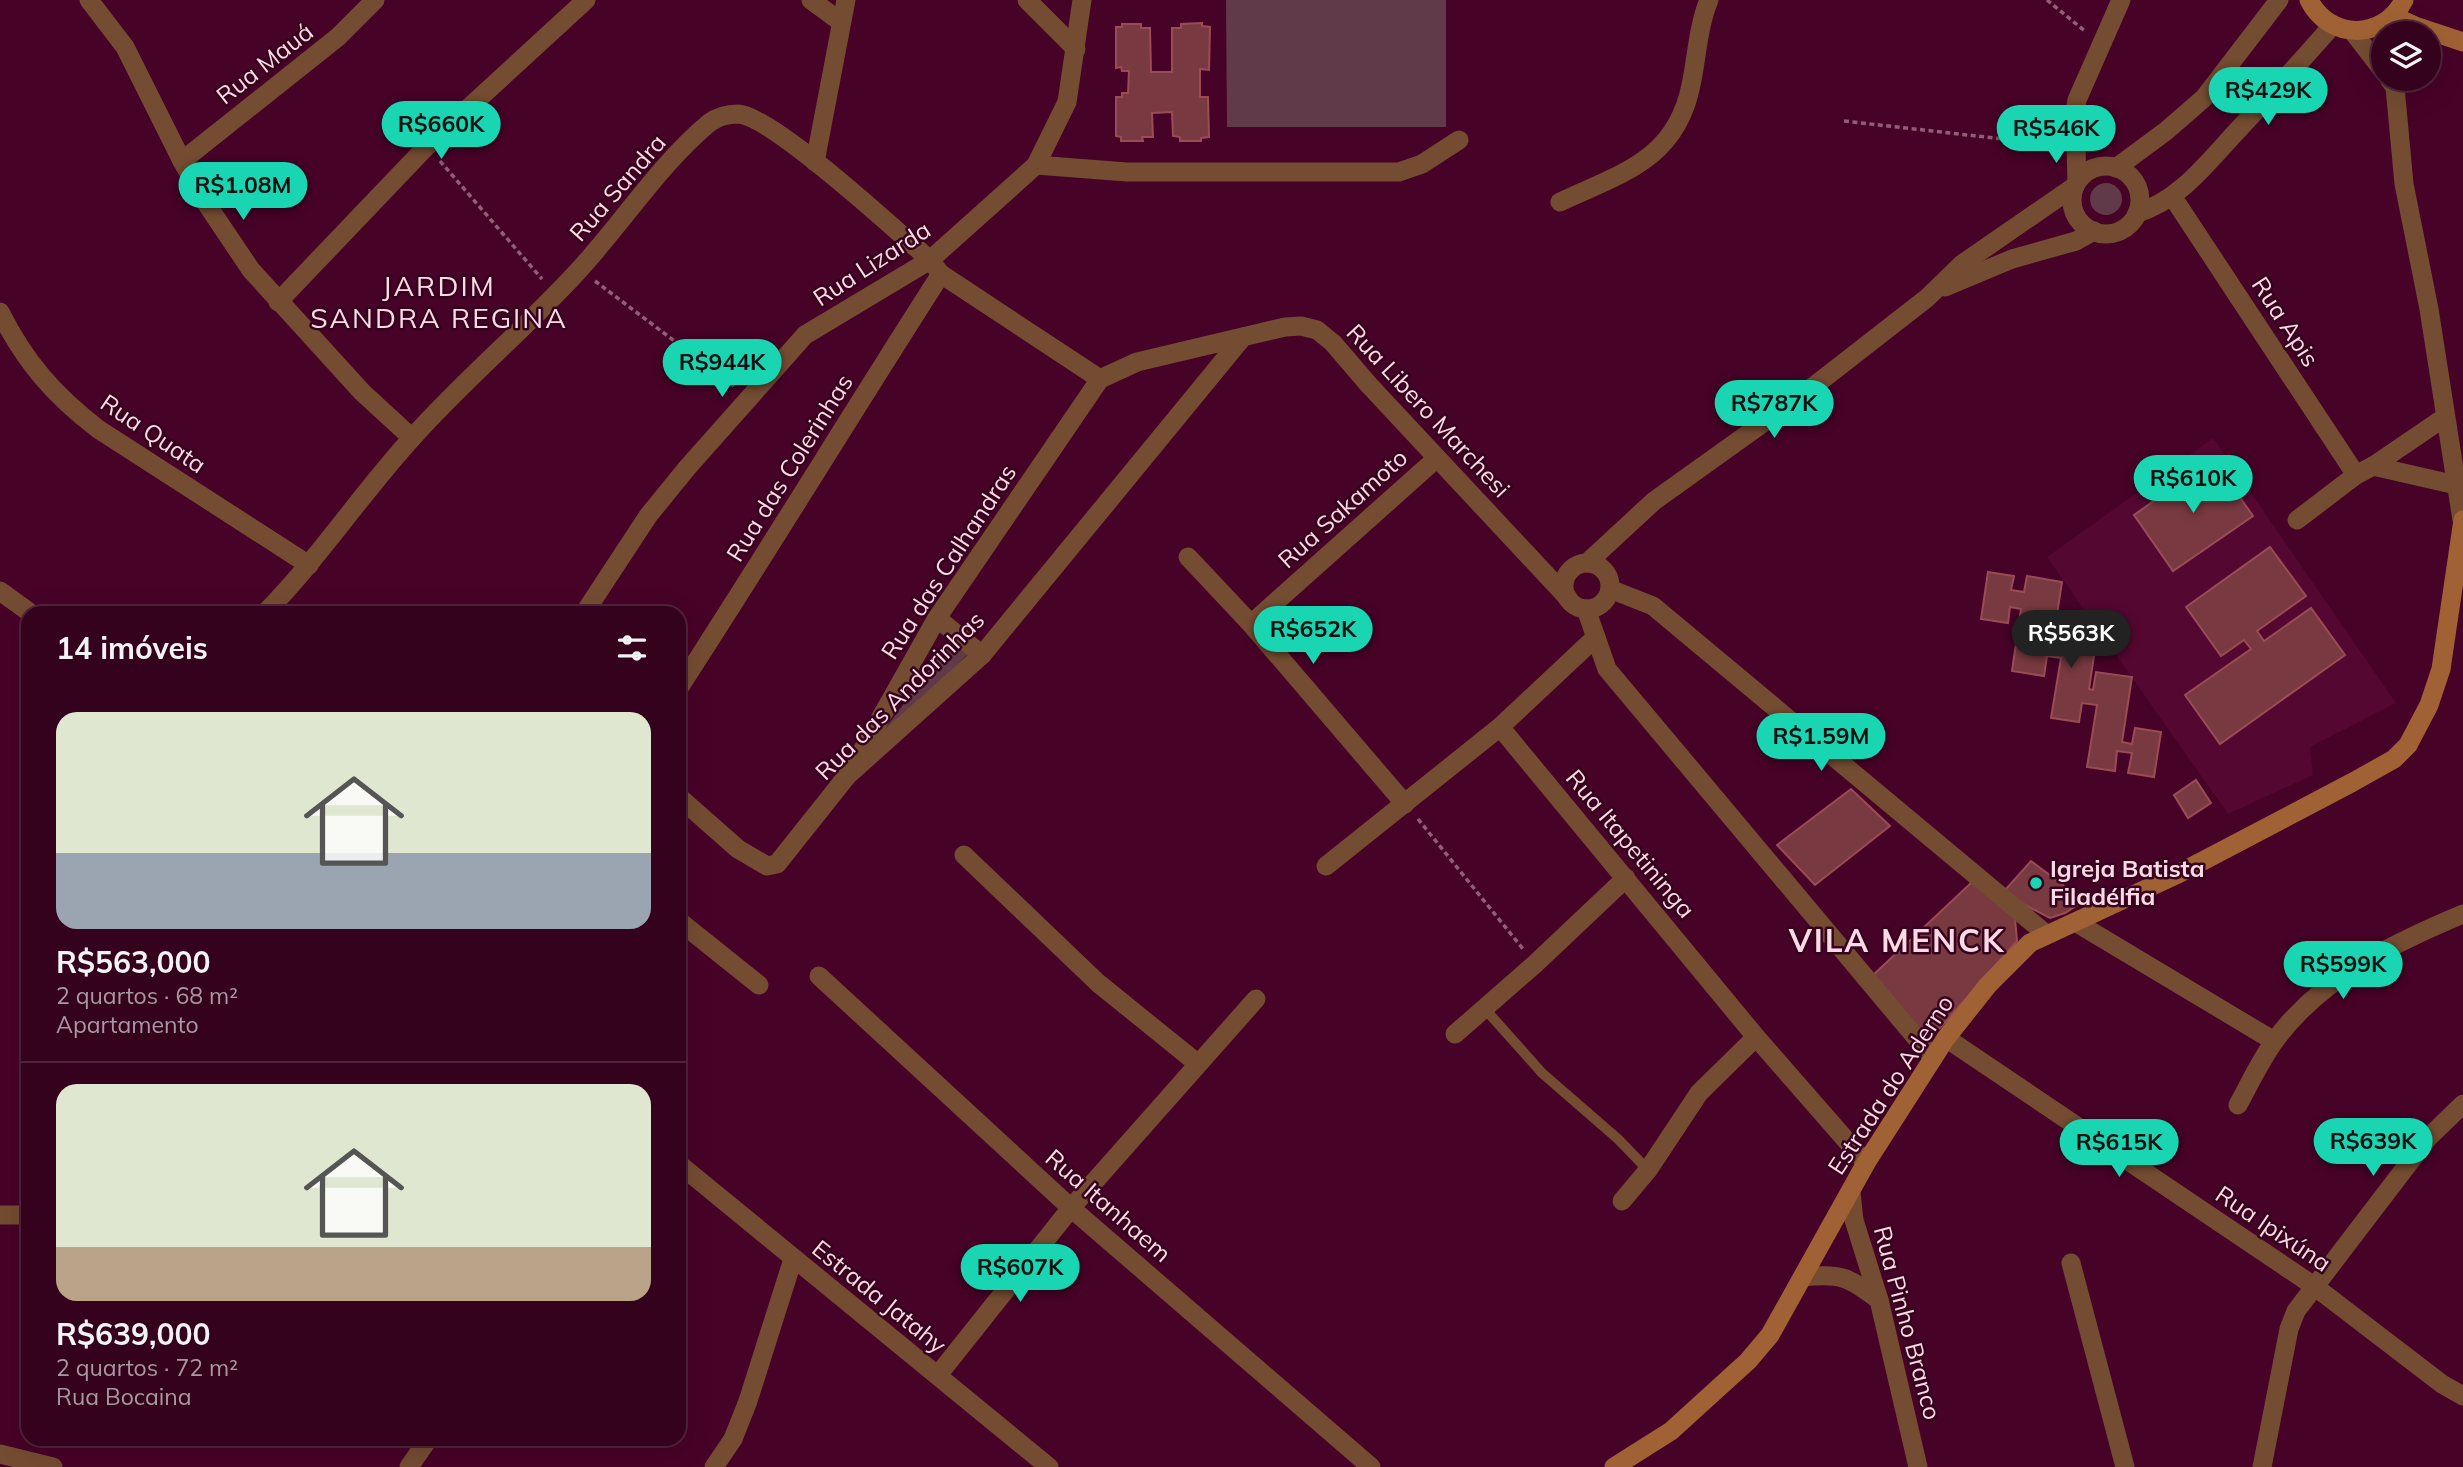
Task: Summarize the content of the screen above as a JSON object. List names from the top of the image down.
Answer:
{
  "streets": {
    "main road": ["Estrada do Aderno"],
    "street": [
      "Rua Mauá",
      "Rua Sandra",
      "Rua Lizarda",
      "Rua Apis",
      "Rua Libero Marchesi",
      "Rua Quata",
      "Rua das Colerinhas",
      "Rua Sakamoto",
      "Rua das Calhandras",
      "Rua das Andorinhas",
      "Rua Itapetininga",
      "Rua Itanhaem",
      "Rua Ipixúna",
      "Estrada Jatahy",
      "Rua Pinho Branco"
    ]
  },
  "crossings": [
    ["Rua Sandra", "Rua Lizarda"],
    ["Rua Sandra", "Rua Quata"],
    ["Rua Sandra", "Rua das Colerinhas"],
    ["Rua Lizarda", "Rua das Colerinhas"],
    ["Rua Libero Marchesi", "Rua Sakamoto"],
    ["Rua Libero Marchesi", "Rua das Calhandras"],
    ["Rua Libero Marchesi", "Rua das Andorinhas"],
    ["Rua das Calhandras", "Rua das Andorinhas"],
    ["Rua Itapetininga", "Estrada do Aderno"],
    ["Estrada do Aderno", "Rua Ipixúna"],
    ["Estrada do Aderno", "Rua Pinho Branco"]
  ],
  "districts": ["JARDIM SANDRA REGINA", "VILA MENCK"],
  "places": ["Igreja Batista Filadélfia"],
  "page": {
    "price": [
      "R$429K",
      "R$660K",
      "R$546K",
      "R$1.08M",
      "R$944K",
      "R$787K",
      "R$610K",
      "R$652K",
      "R$563K",
      "R$1.59M",
      "R$599K",
      "R$639K",
      "R$615K",
      "R$607K"
    ],
    "heading": "14 imóveis",
    "list": [
      {
        "name": "R$563,000",
        "note": "2 quartos · 68 m² · Apartamento"
      },
      {
        "name": "R$639,000",
        "note": "2 quartos · 72 m² · Rua Bocaina"
      }
    ]
  }
}
